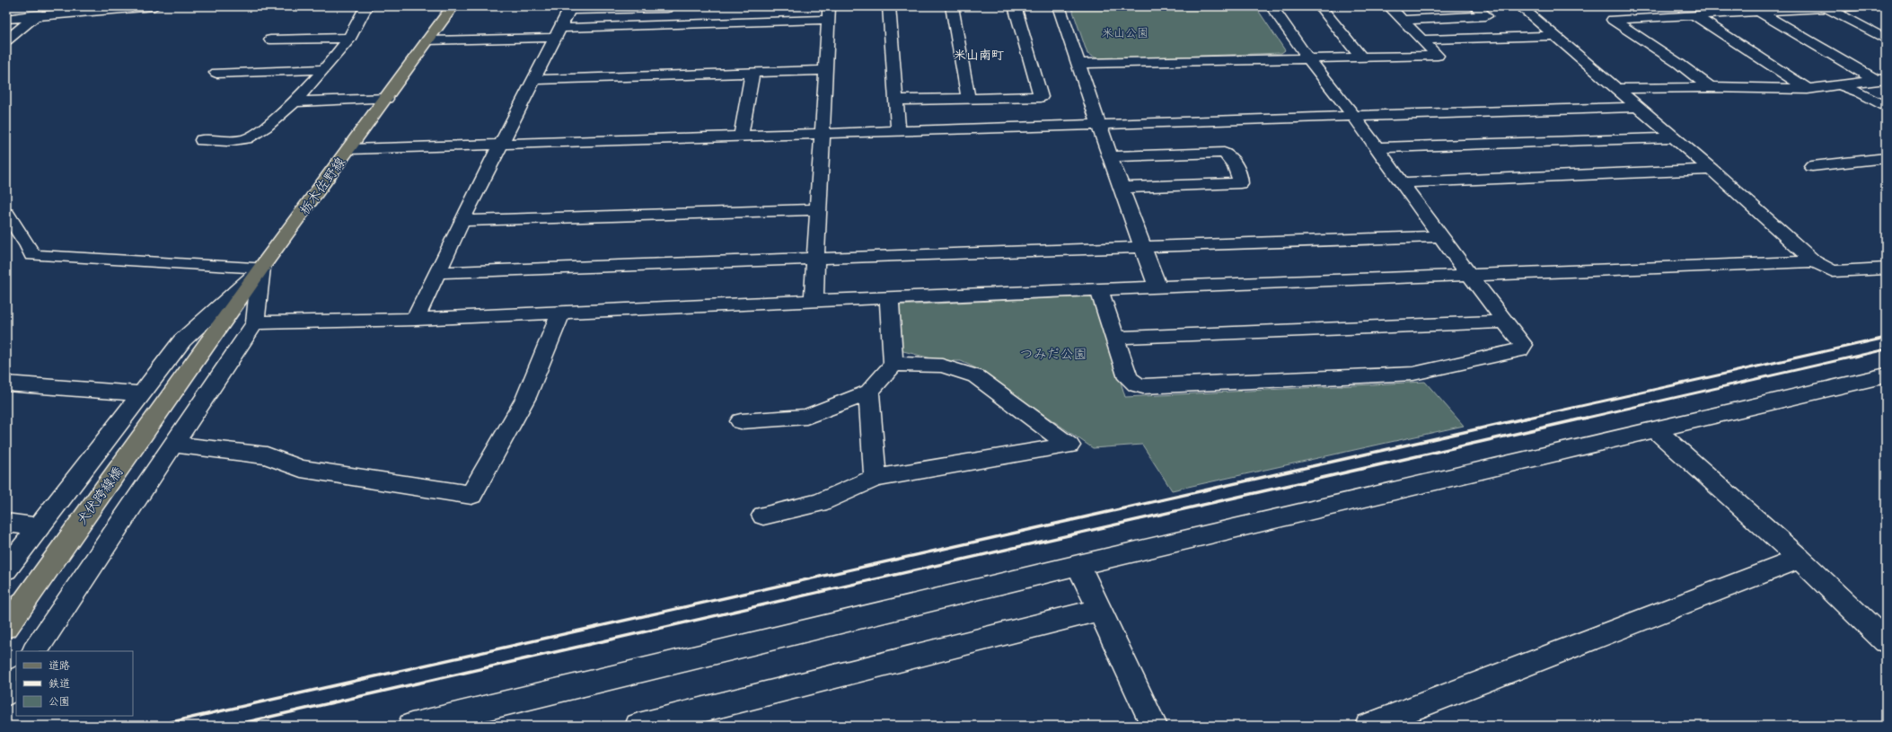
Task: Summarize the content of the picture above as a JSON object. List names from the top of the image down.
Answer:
{
  "streets": {
    "main road": ["栃木佐野線", "犬伏跨線橋"]
  },
  "crossings": [
    ["栃木佐野線", "犬伏跨線橋"]
  ],
  "districts": ["米山南町"],
  "parks": ["米山公園", "つみだ公園"],
  "legend": ["道路", "鉄道", "公園"]
}
